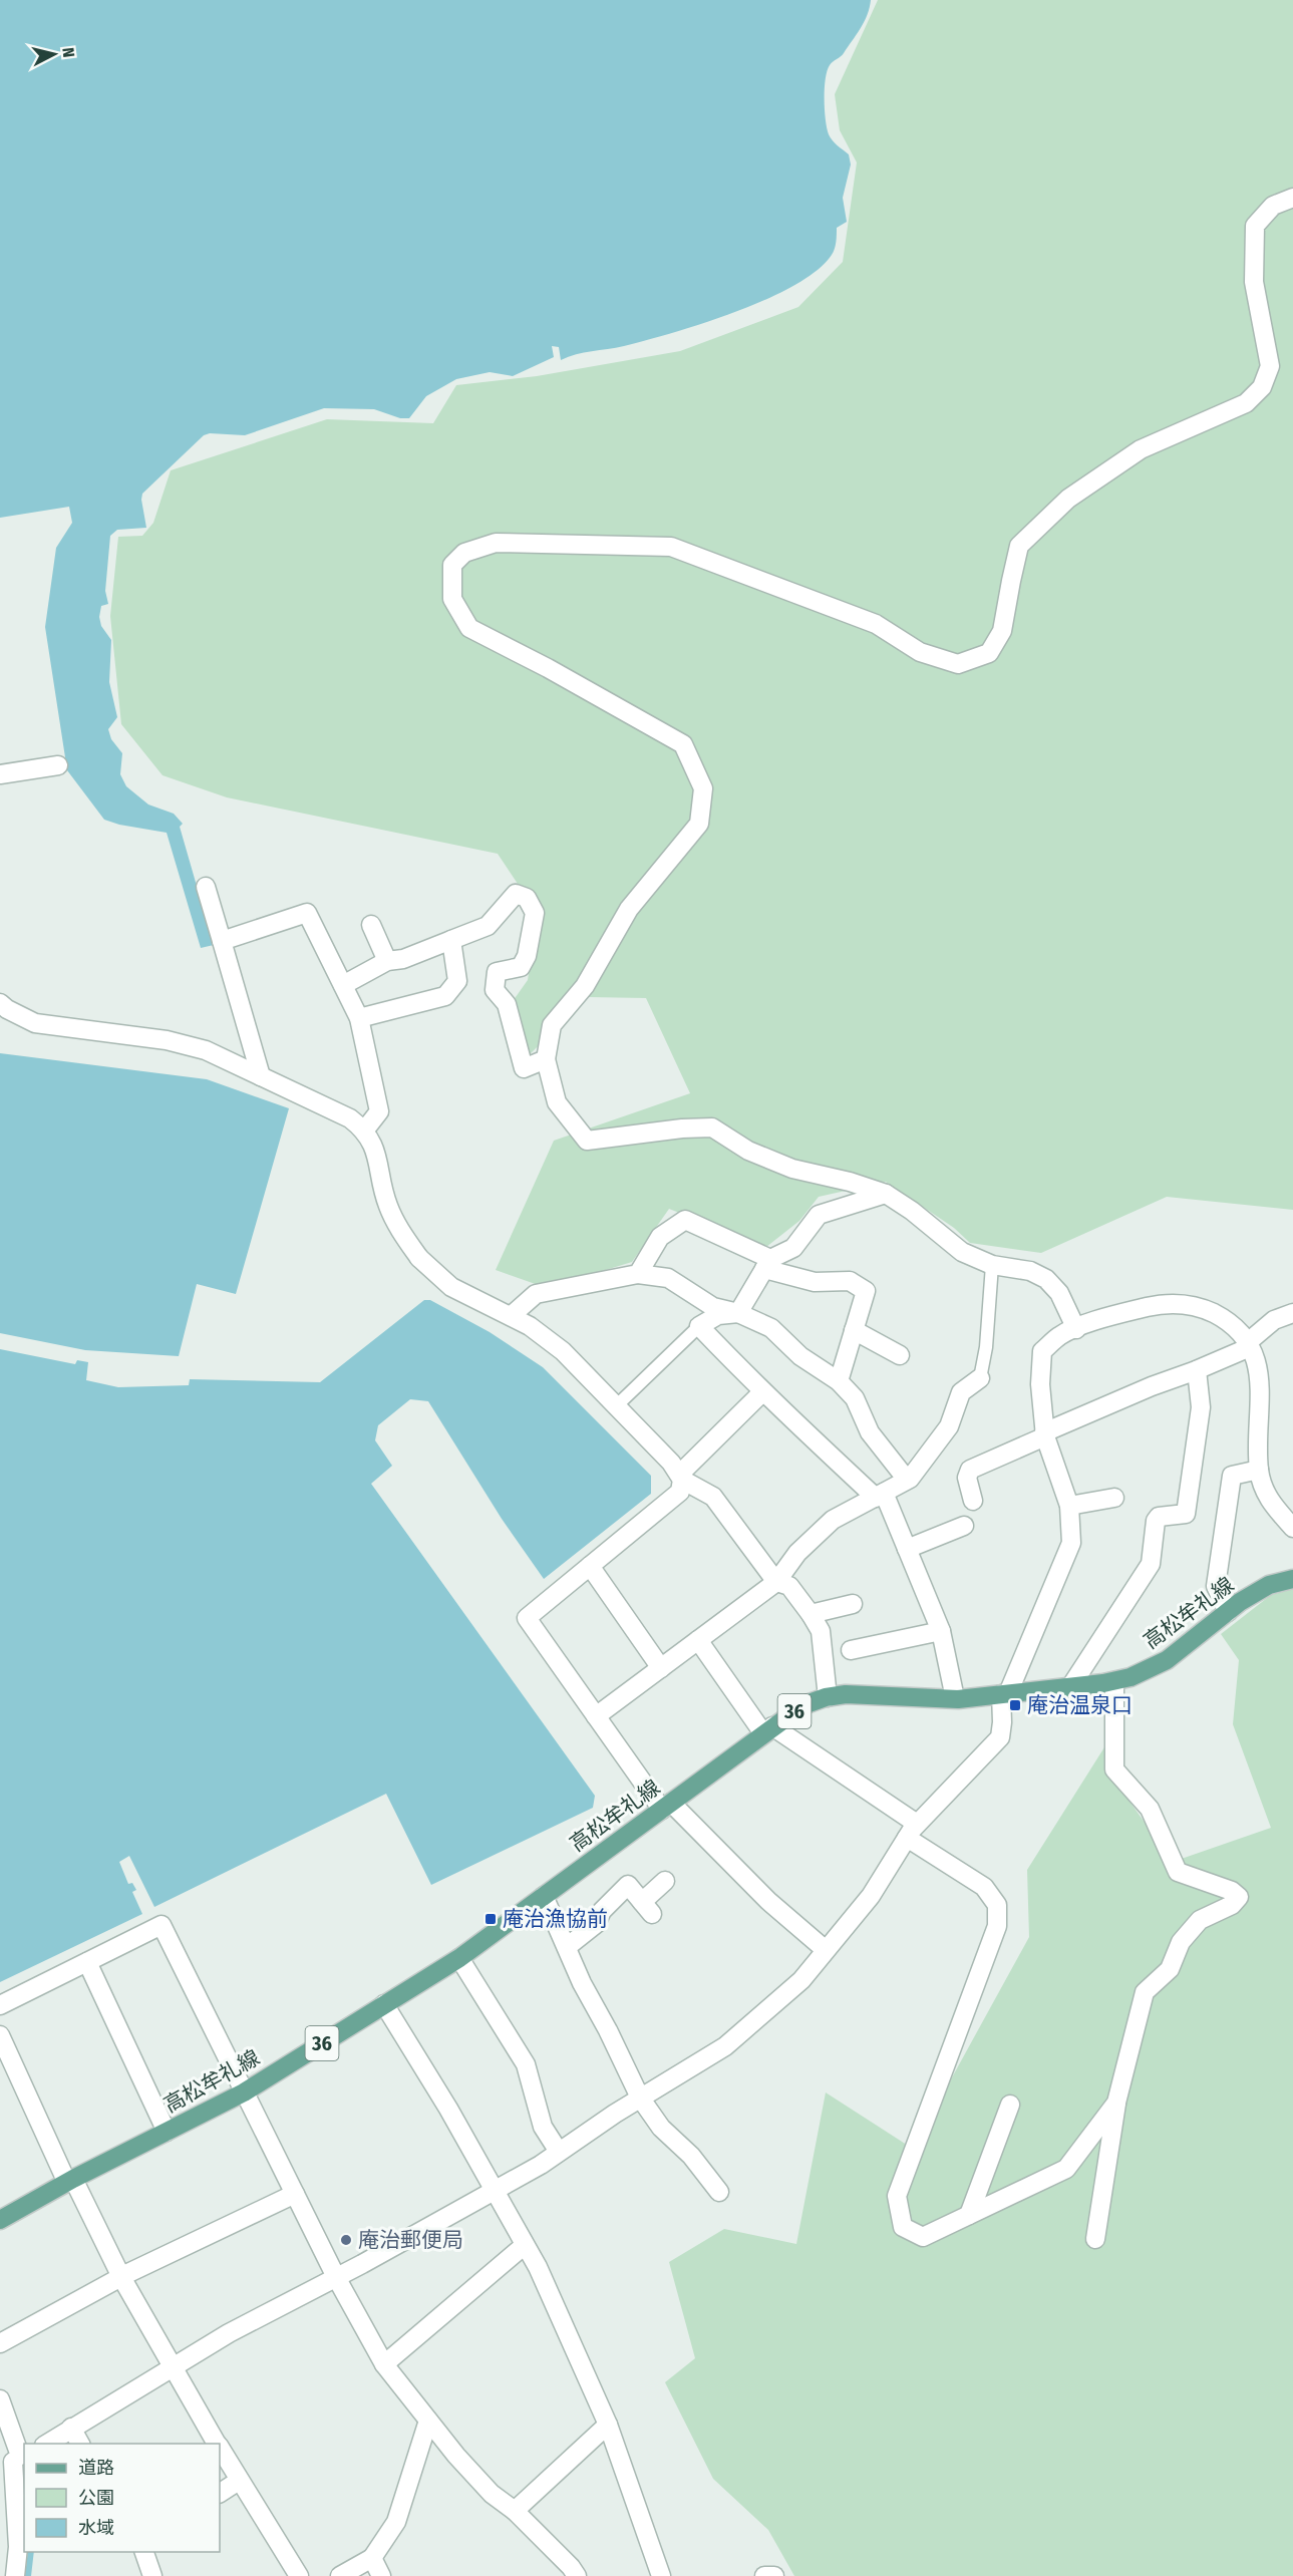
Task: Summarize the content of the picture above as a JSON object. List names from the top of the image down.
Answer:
{
  "streets": {
    "main road": ["高松牟礼線", "36"]
  },
  "places": {
    "transit": ["庵治温泉口", "庵治漁協前"],
    "other": ["庵治郵便局"]
  },
  "legend": ["道路", "公園", "水域"],
  "north": "right"
}
